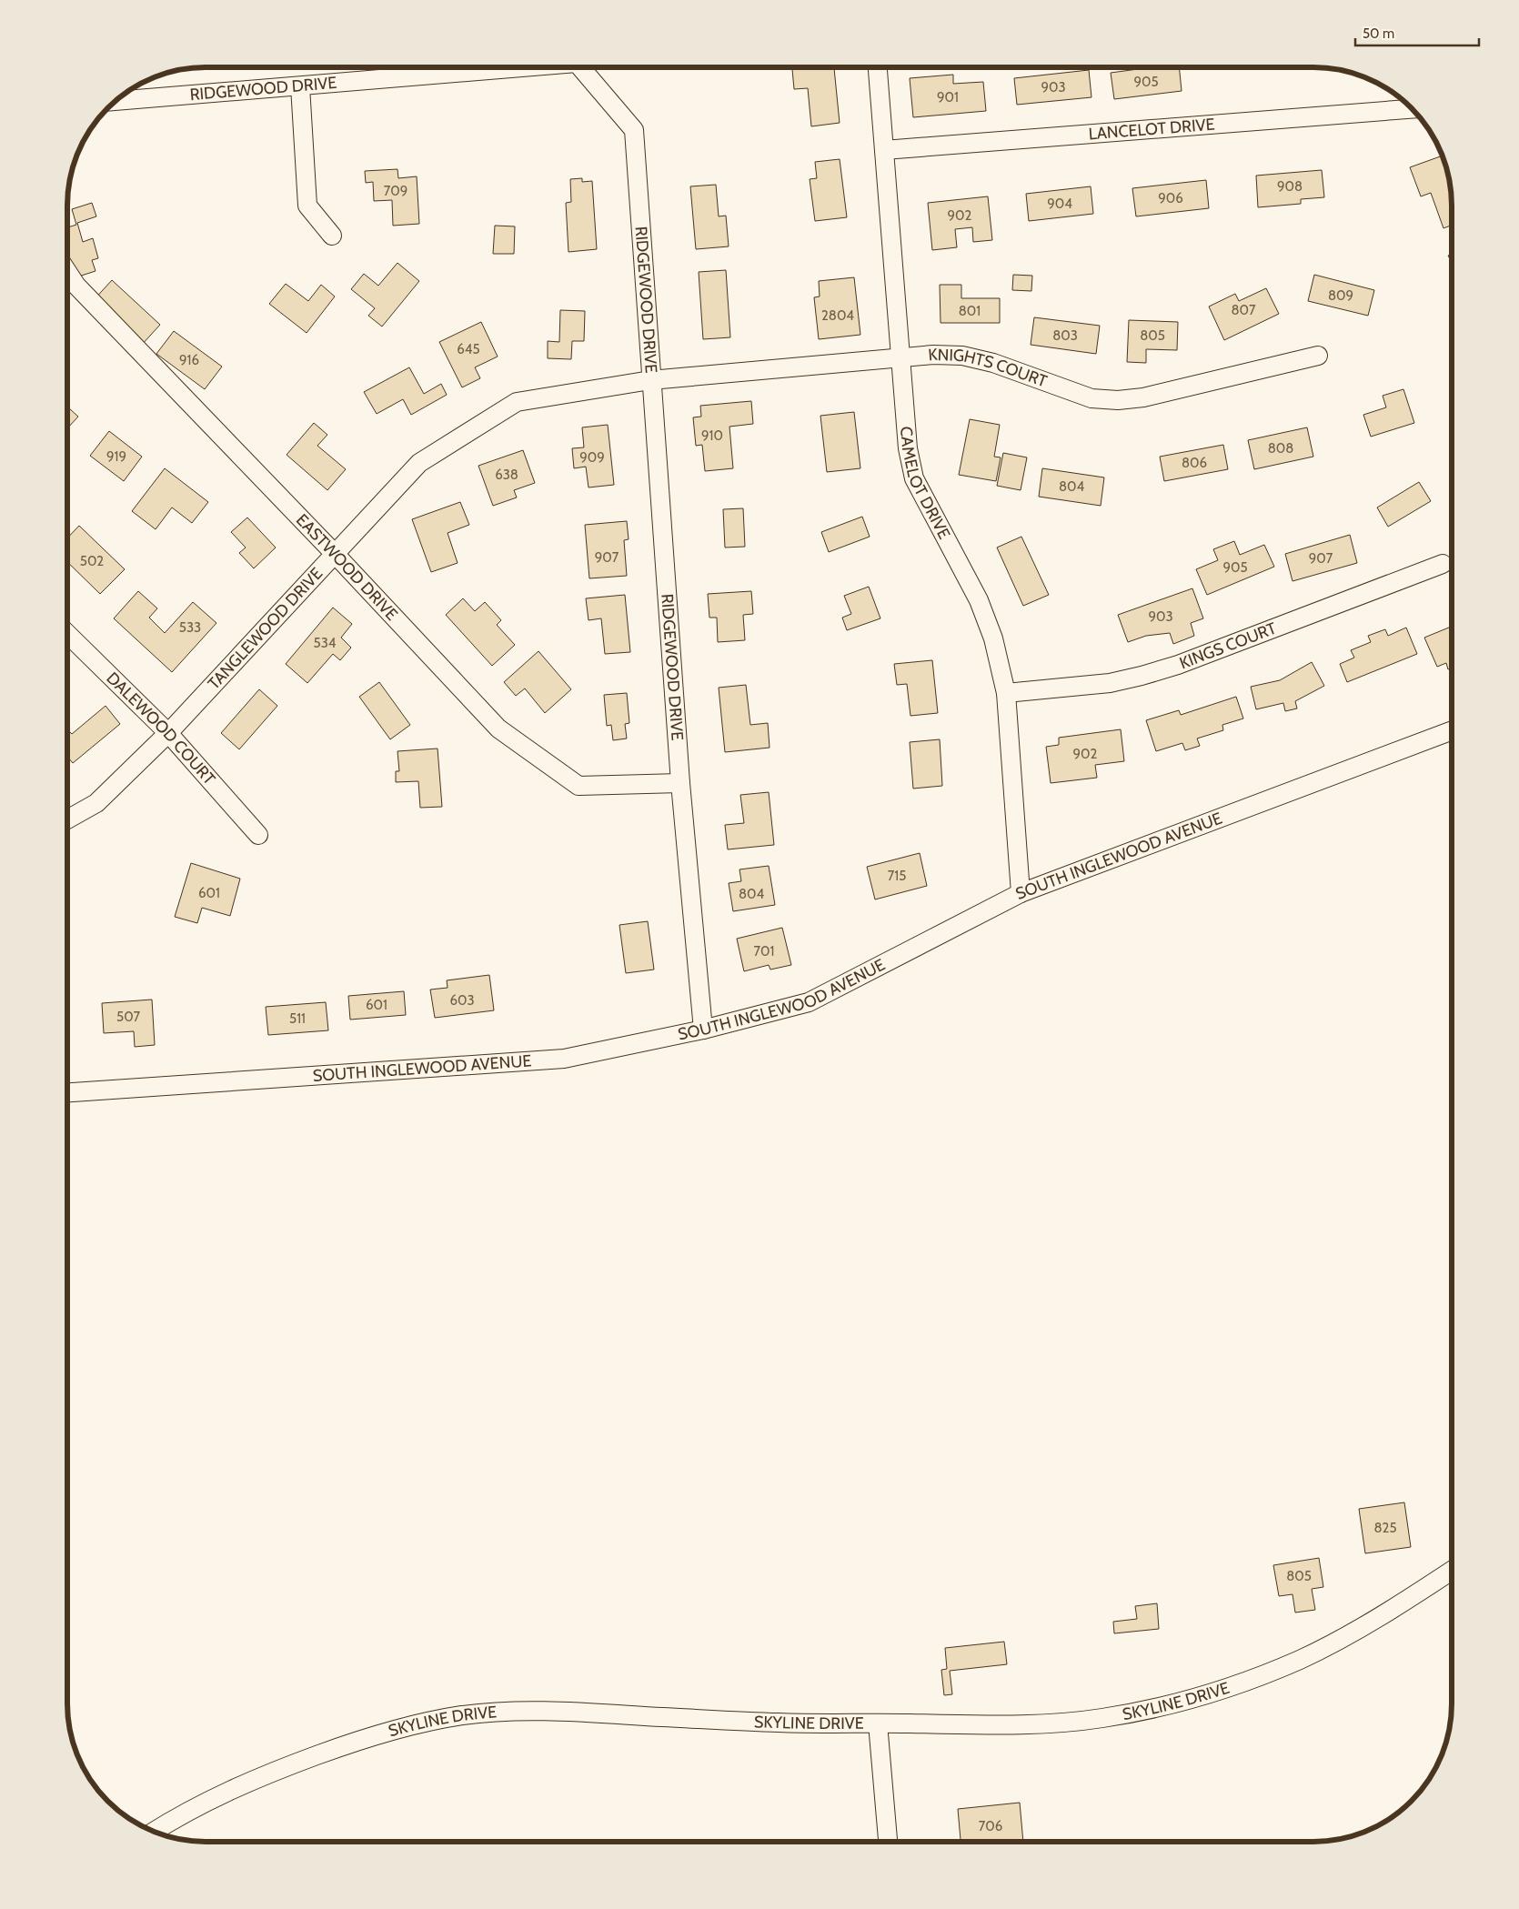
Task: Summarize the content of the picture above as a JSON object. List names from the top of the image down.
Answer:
{
  "streets": {
    "street": [
      "RIDGEWOOD DRIVE",
      "LANCELOT DRIVE",
      "KNIGHTS COURT",
      "CAMELOT DRIVE",
      "EASTWOOD DRIVE",
      "TANGLEWOOD DRIVE",
      "KINGS COURT",
      "DALEWOOD COURT",
      "SOUTH INGLEWOOD AVENUE",
      "SKYLINE DRIVE"
    ]
  },
  "crossings": [
    ["RIDGEWOOD DRIVE", "KNIGHTS COURT"],
    ["RIDGEWOOD DRIVE", "EASTWOOD DRIVE"],
    ["RIDGEWOOD DRIVE", "TANGLEWOOD DRIVE"],
    ["RIDGEWOOD DRIVE", "SOUTH INGLEWOOD AVENUE"],
    ["LANCELOT DRIVE", "CAMELOT DRIVE"],
    ["KNIGHTS COURT", "CAMELOT DRIVE"],
    ["KNIGHTS COURT", "TANGLEWOOD DRIVE"],
    ["CAMELOT DRIVE", "KINGS COURT"],
    ["CAMELOT DRIVE", "SOUTH INGLEWOOD AVENUE"],
    ["EASTWOOD DRIVE", "TANGLEWOOD DRIVE"],
    ["TANGLEWOOD DRIVE", "DALEWOOD COURT"]
  ],
  "house_numbers": [
    "905",
    "903",
    "901",
    "908",
    "709",
    "906",
    "904",
    "902",
    "809",
    "807",
    "801",
    "2804",
    "803",
    "805",
    "645",
    "916",
    "910",
    "808",
    "919",
    "909",
    "806",
    "638",
    "804",
    "907",
    "907",
    "502",
    "905",
    "903",
    "533",
    "534",
    "902",
    "715",
    "601",
    "804",
    "701",
    "603",
    "601",
    "507",
    "511",
    "825",
    "805",
    "706"
  ],
  "scale_bar": "50 m"
}
